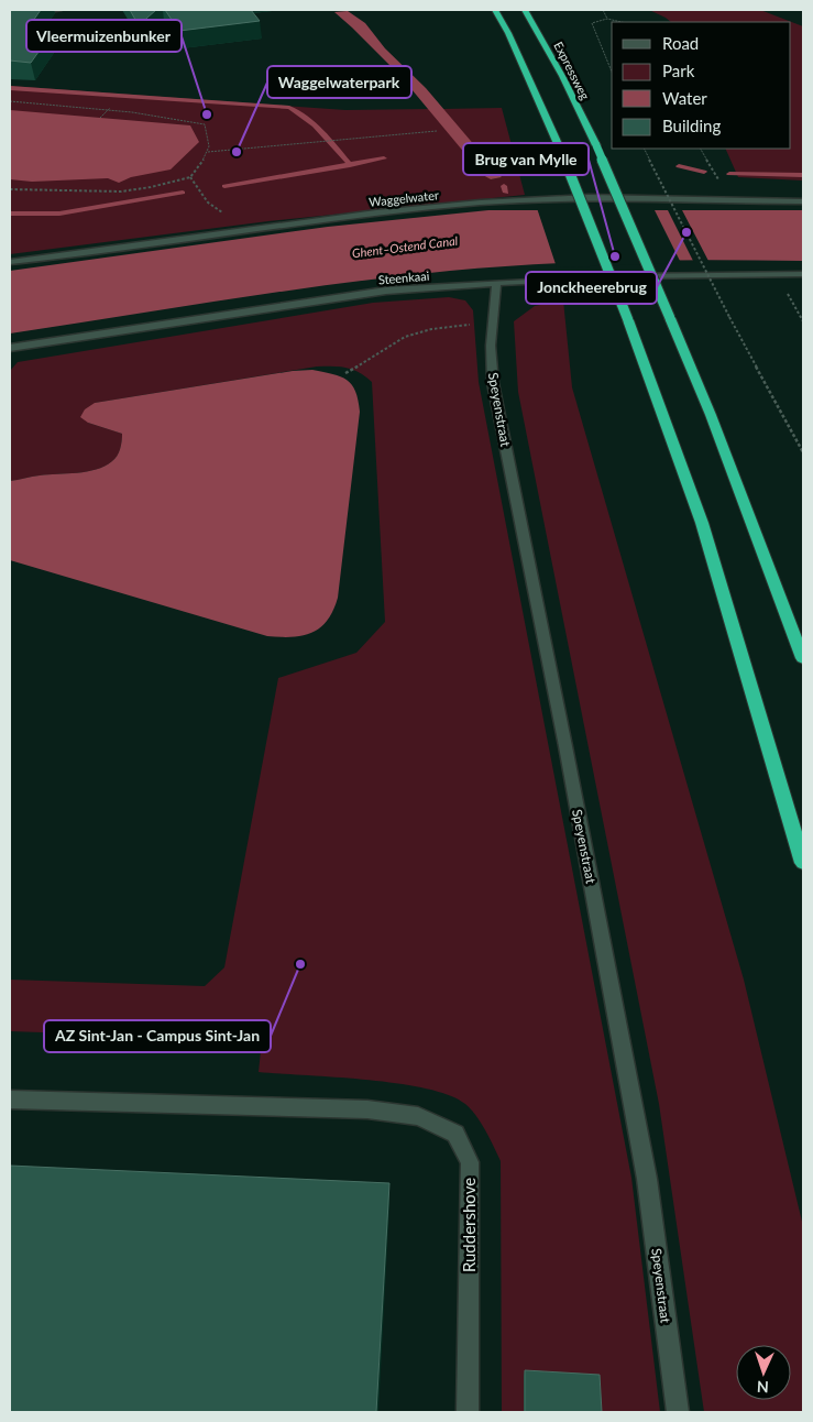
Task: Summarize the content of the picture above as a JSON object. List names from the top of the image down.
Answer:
{
  "streets": {
    "highway": ["Expressweg"],
    "street": [
      "Waggelwater",
      "Steenkaai",
      "Speyenstraat",
      "Ruddershove"
    ]
  },
  "crossings": [
    ["Steenkaai", "Speyenstraat"]
  ],
  "water": ["Ghent–Ostend Canal"],
  "places": [
    "Vleermuizenbunker",
    "Waggelwaterpark",
    "Jonckheerebrug",
    "Brug van Mylle",
    "AZ Sint-Jan - Campus Sint-Jan"
  ],
  "legend": [
    "Road",
    "Park",
    "Water",
    "Building"
  ],
  "north": "bottom"
}
